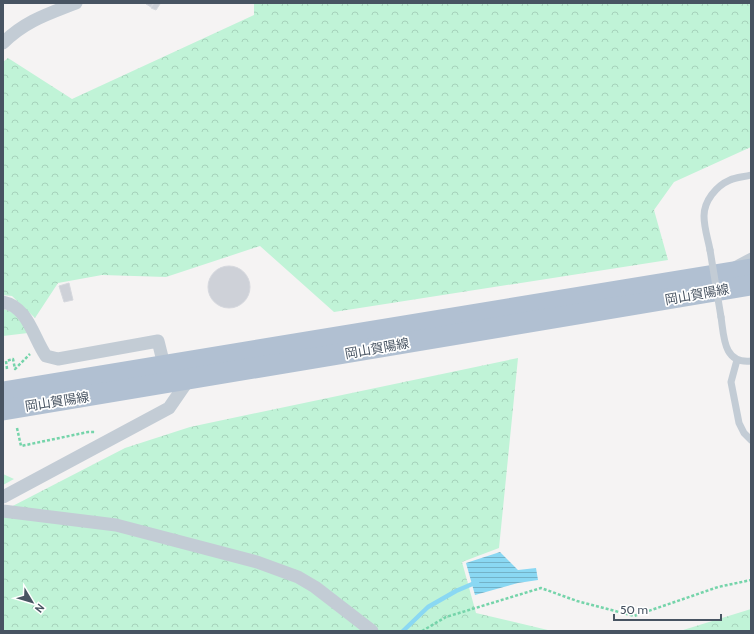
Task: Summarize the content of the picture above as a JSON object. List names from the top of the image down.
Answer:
{
  "streets": {
    "main road": ["岡山賀陽線"]
  },
  "scale_bar": "50 m",
  "north": "bottom right"
}
